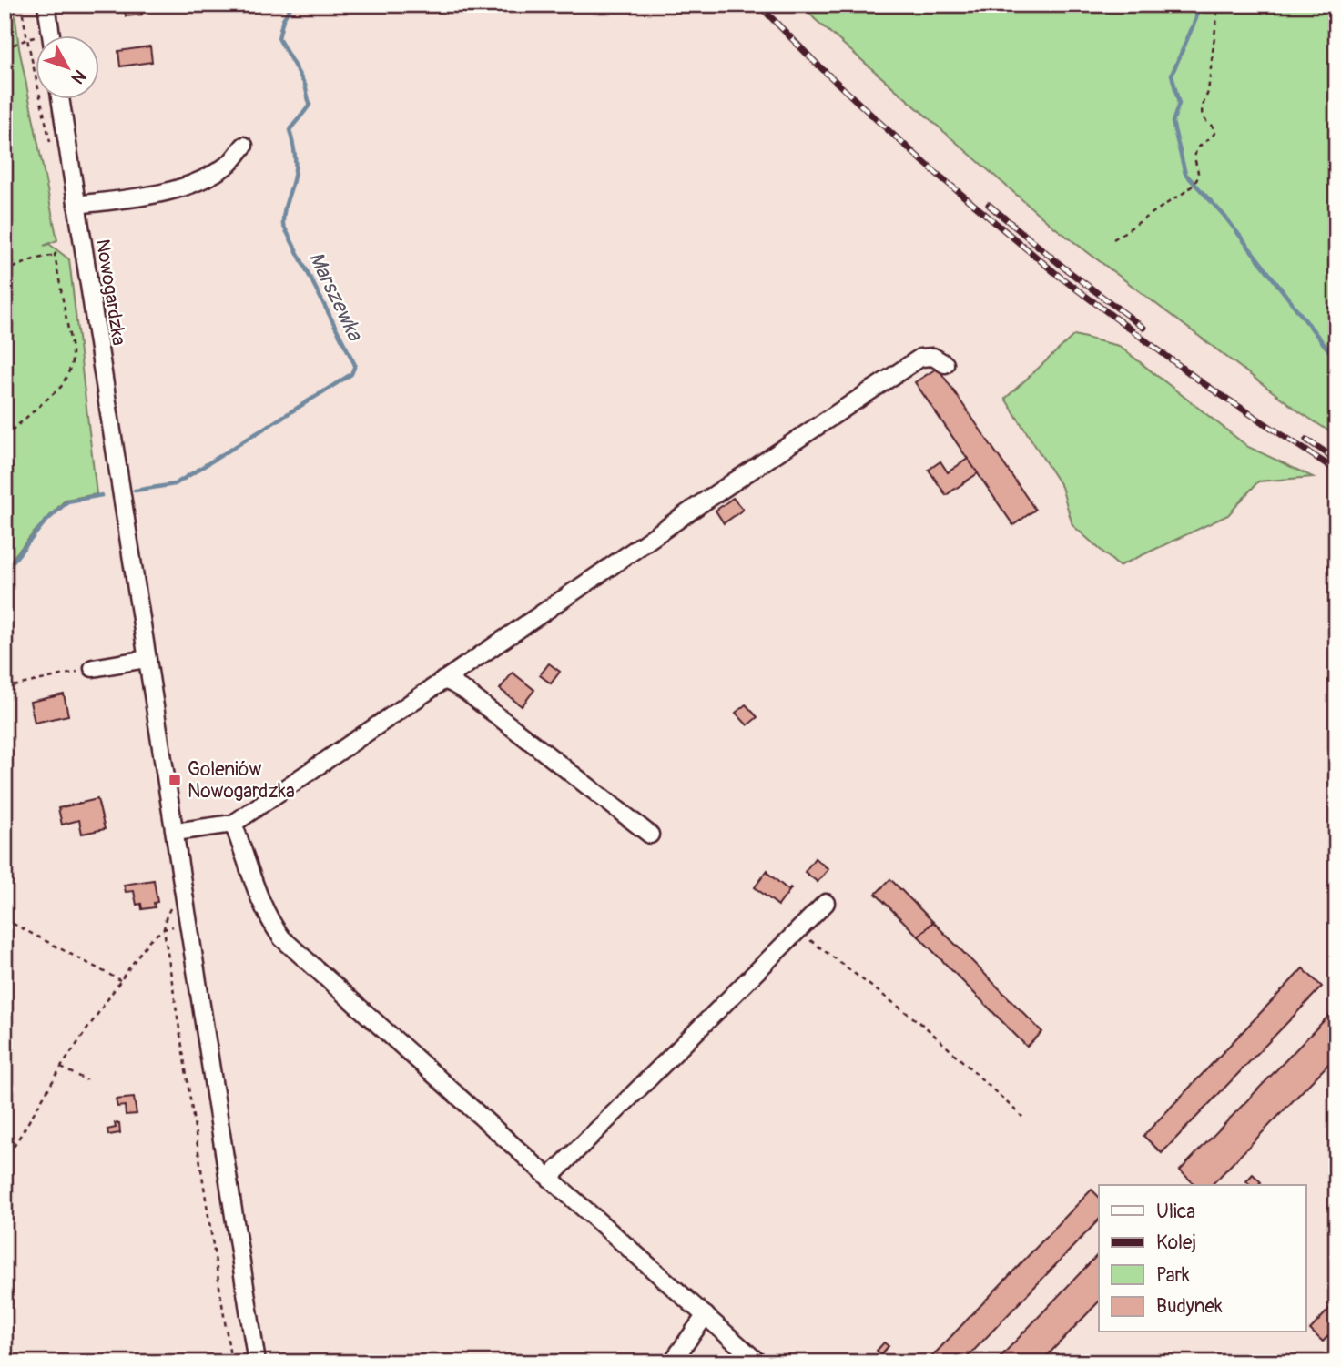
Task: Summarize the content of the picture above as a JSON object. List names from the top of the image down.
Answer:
{
  "streets": {
    "street": ["Nowogardzka"]
  },
  "water": ["Marszewka"],
  "places": {
    "transit": ["Goleniów Nowogardzka"]
  },
  "legend": [
    "Ulica",
    "Kolej",
    "Park",
    "Budynek"
  ],
  "north": "bottom right"
}
